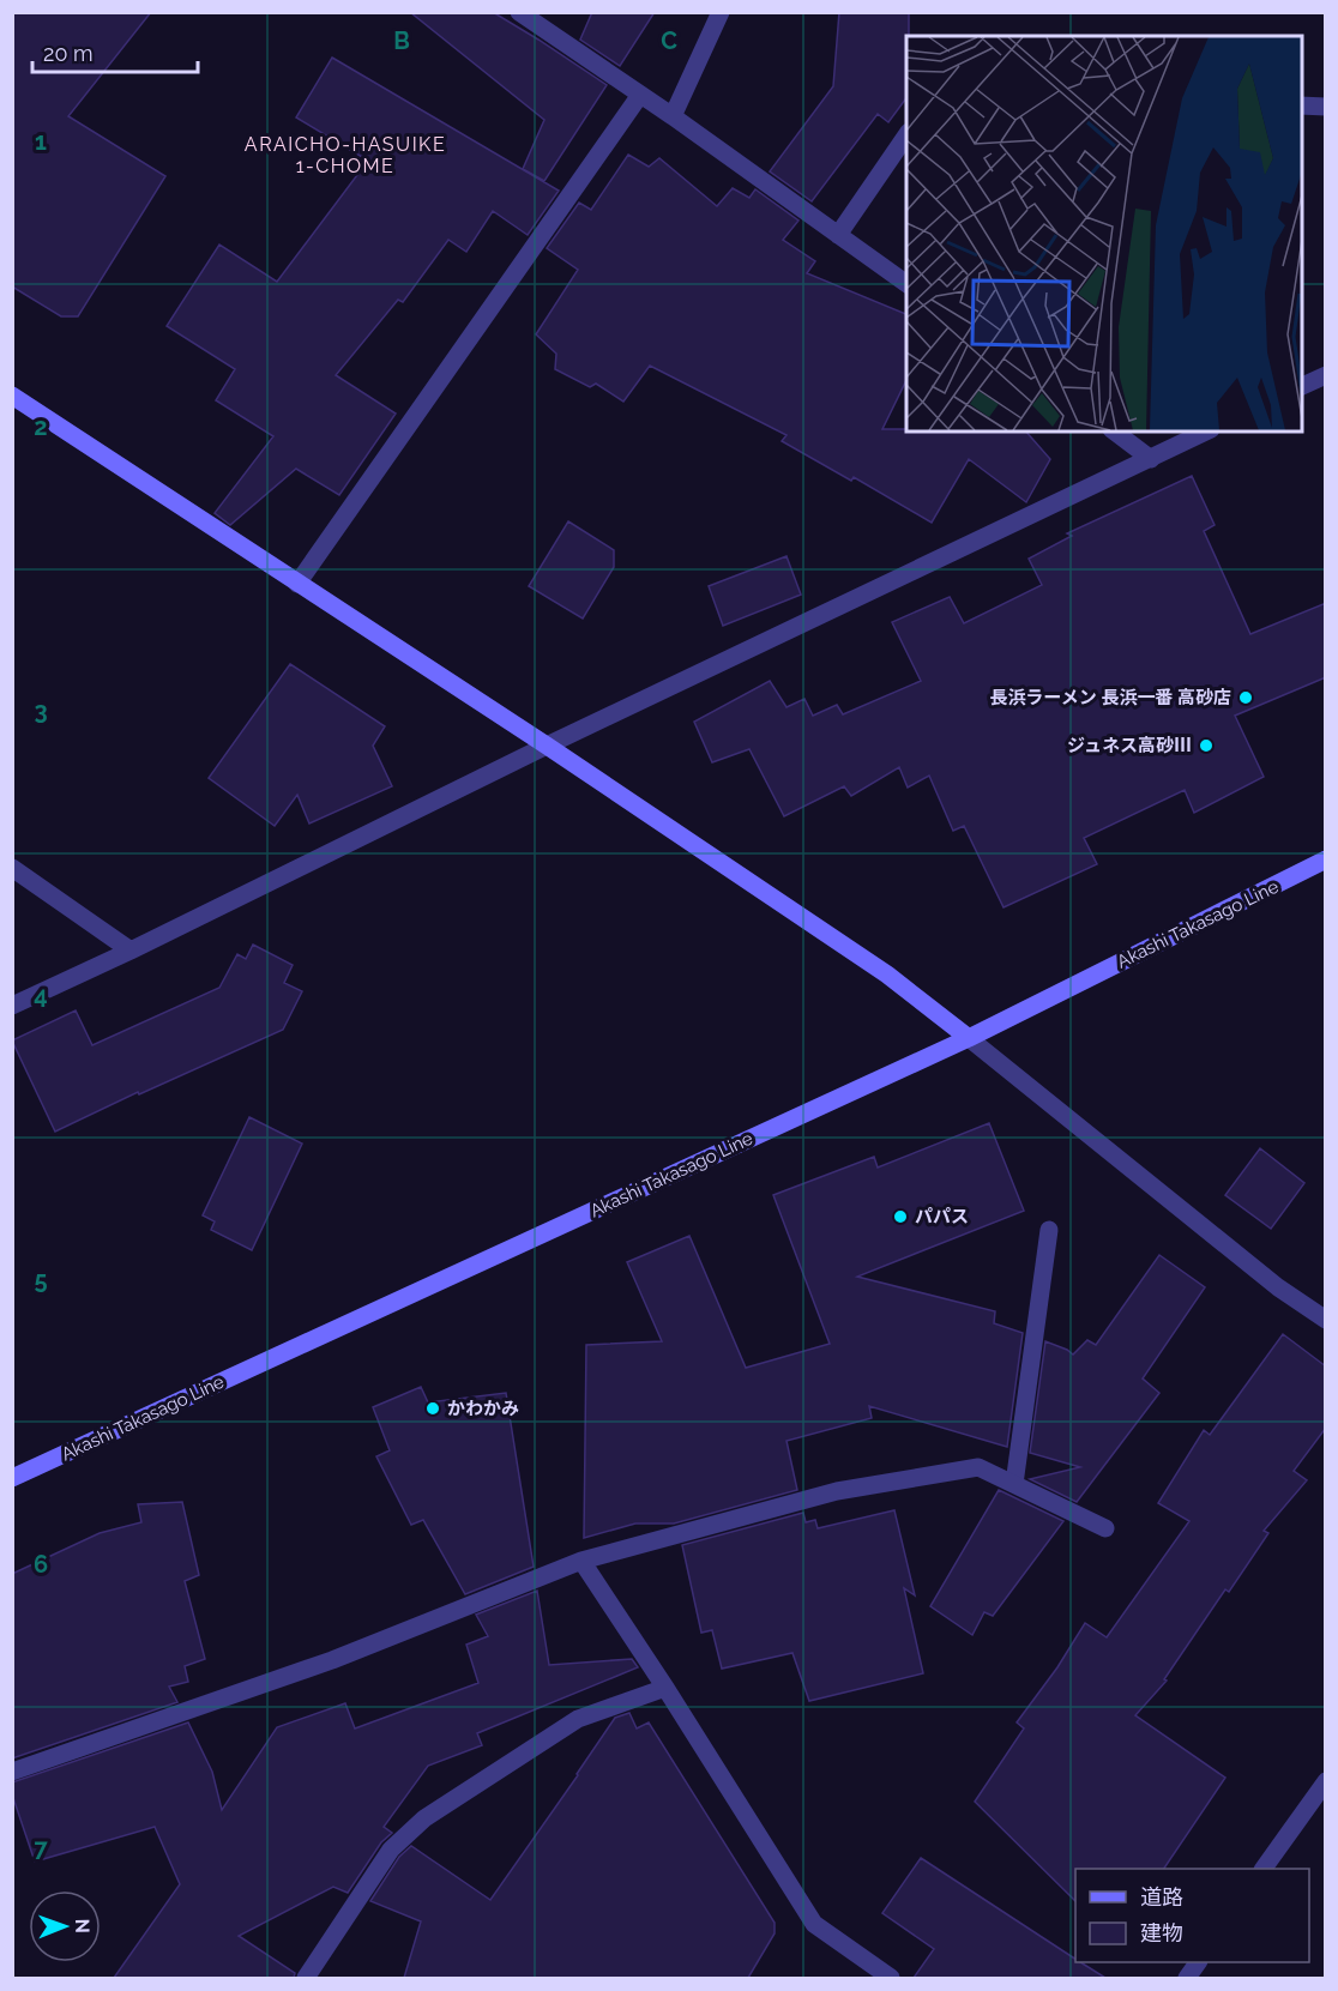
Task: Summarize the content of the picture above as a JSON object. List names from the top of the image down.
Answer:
{
  "streets": {
    "main road": ["Akashi Takasago Line"]
  },
  "districts": ["ARAICHO-HASUIKE 1-CHOME"],
  "places": [
    "長浜ラーメン 長浜一番 高砂店",
    "ジュネス高砂Ⅲ",
    "パパス",
    "かわかみ"
  ],
  "legend": ["道路", "建物"],
  "scale_bar": "20 m",
  "north": "right",
  "grid": {
    "columns": ["B", "C"],
    "rows": [
      "1",
      "2",
      "3",
      "4",
      "5",
      "6",
      "7"
    ]
  }
}
